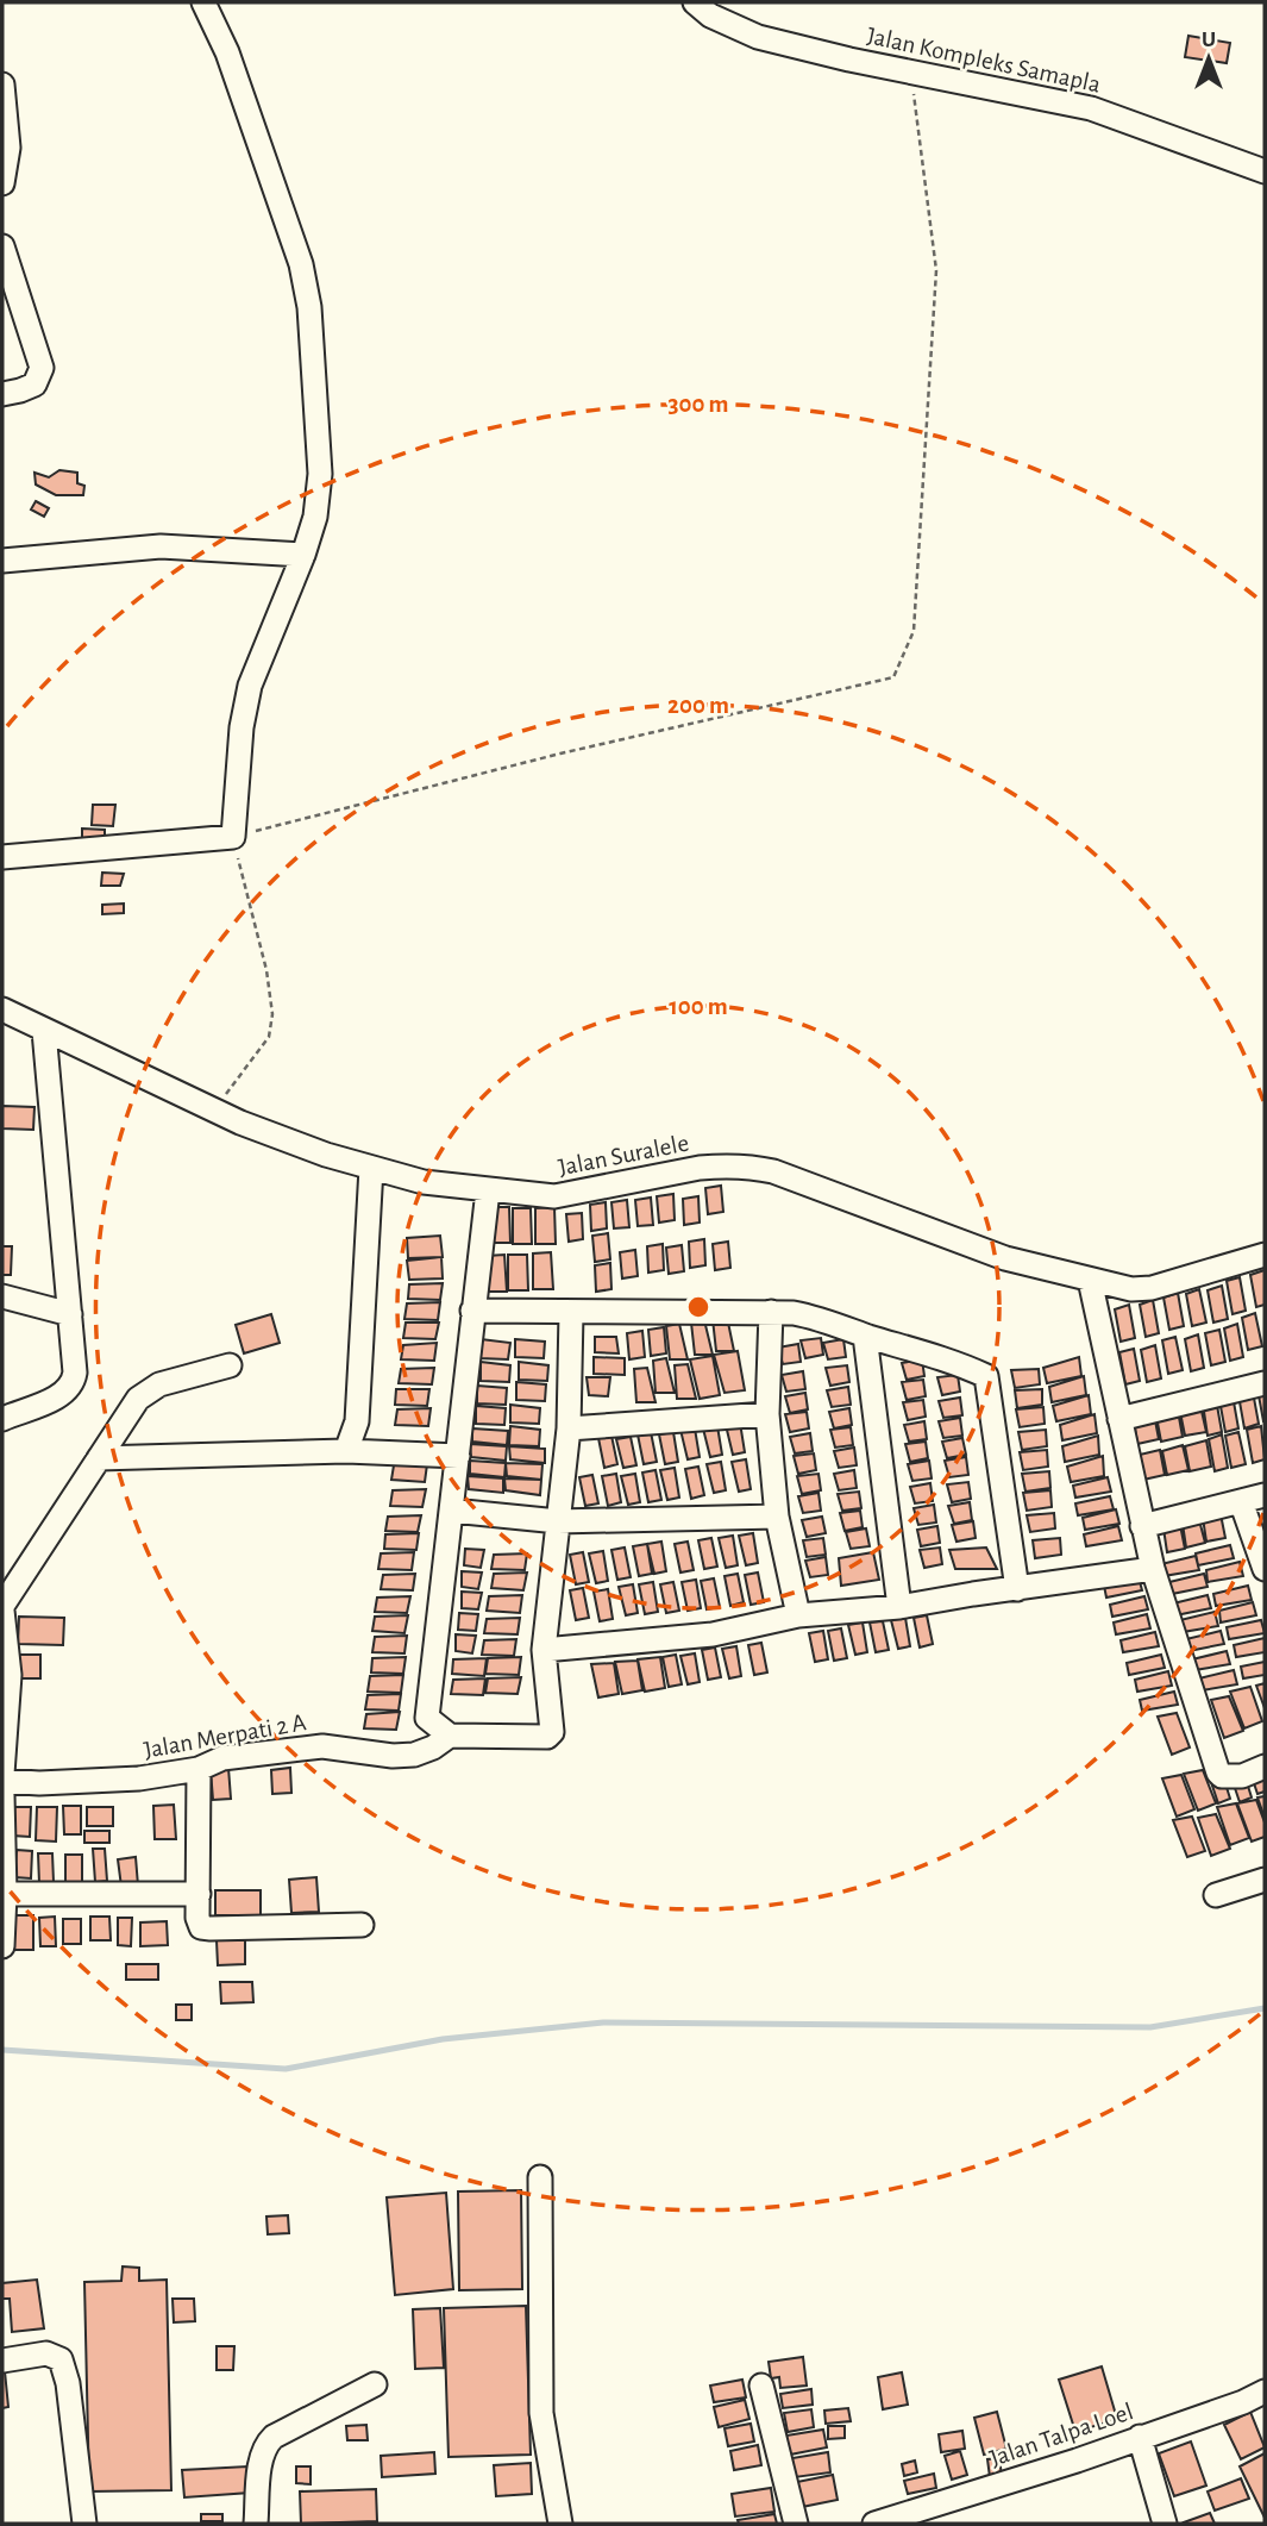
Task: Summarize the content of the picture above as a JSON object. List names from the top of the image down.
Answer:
{
  "streets": {
    "street": [
      "Jalan Kompleks Samapla",
      "Jalan Suralele",
      "Jalan Merpati 2 A",
      "Jalan Talpa Loel"
    ]
  },
  "north": "top",
  "rings": ["300 m", "200 m", "100 m"]
}
